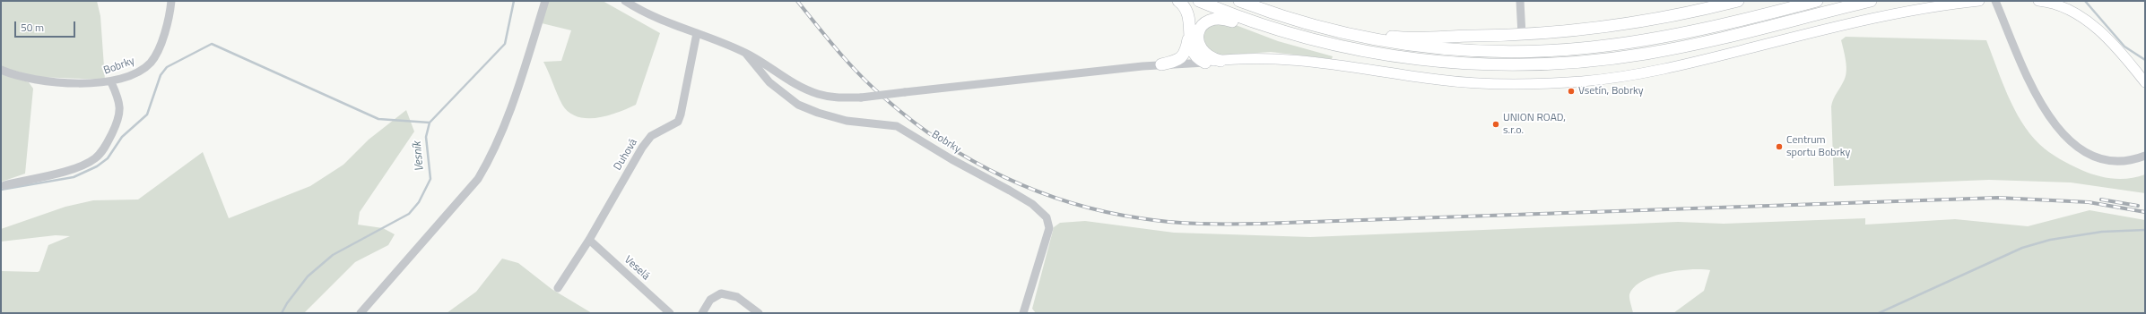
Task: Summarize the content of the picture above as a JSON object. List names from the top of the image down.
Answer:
{
  "streets": {
    "street": ["Bobrky", "Duhová", "Veselá"]
  },
  "crossings": [
    ["Bobrky", "Duhová"],
    ["Duhová", "Veselá"]
  ],
  "water": ["Vesník"],
  "places": ["Vsetín, Bobrky", "UNION ROAD, s.r.o.", "Centrum sportu Bobrky"],
  "scale_bar": "50 m"
}
